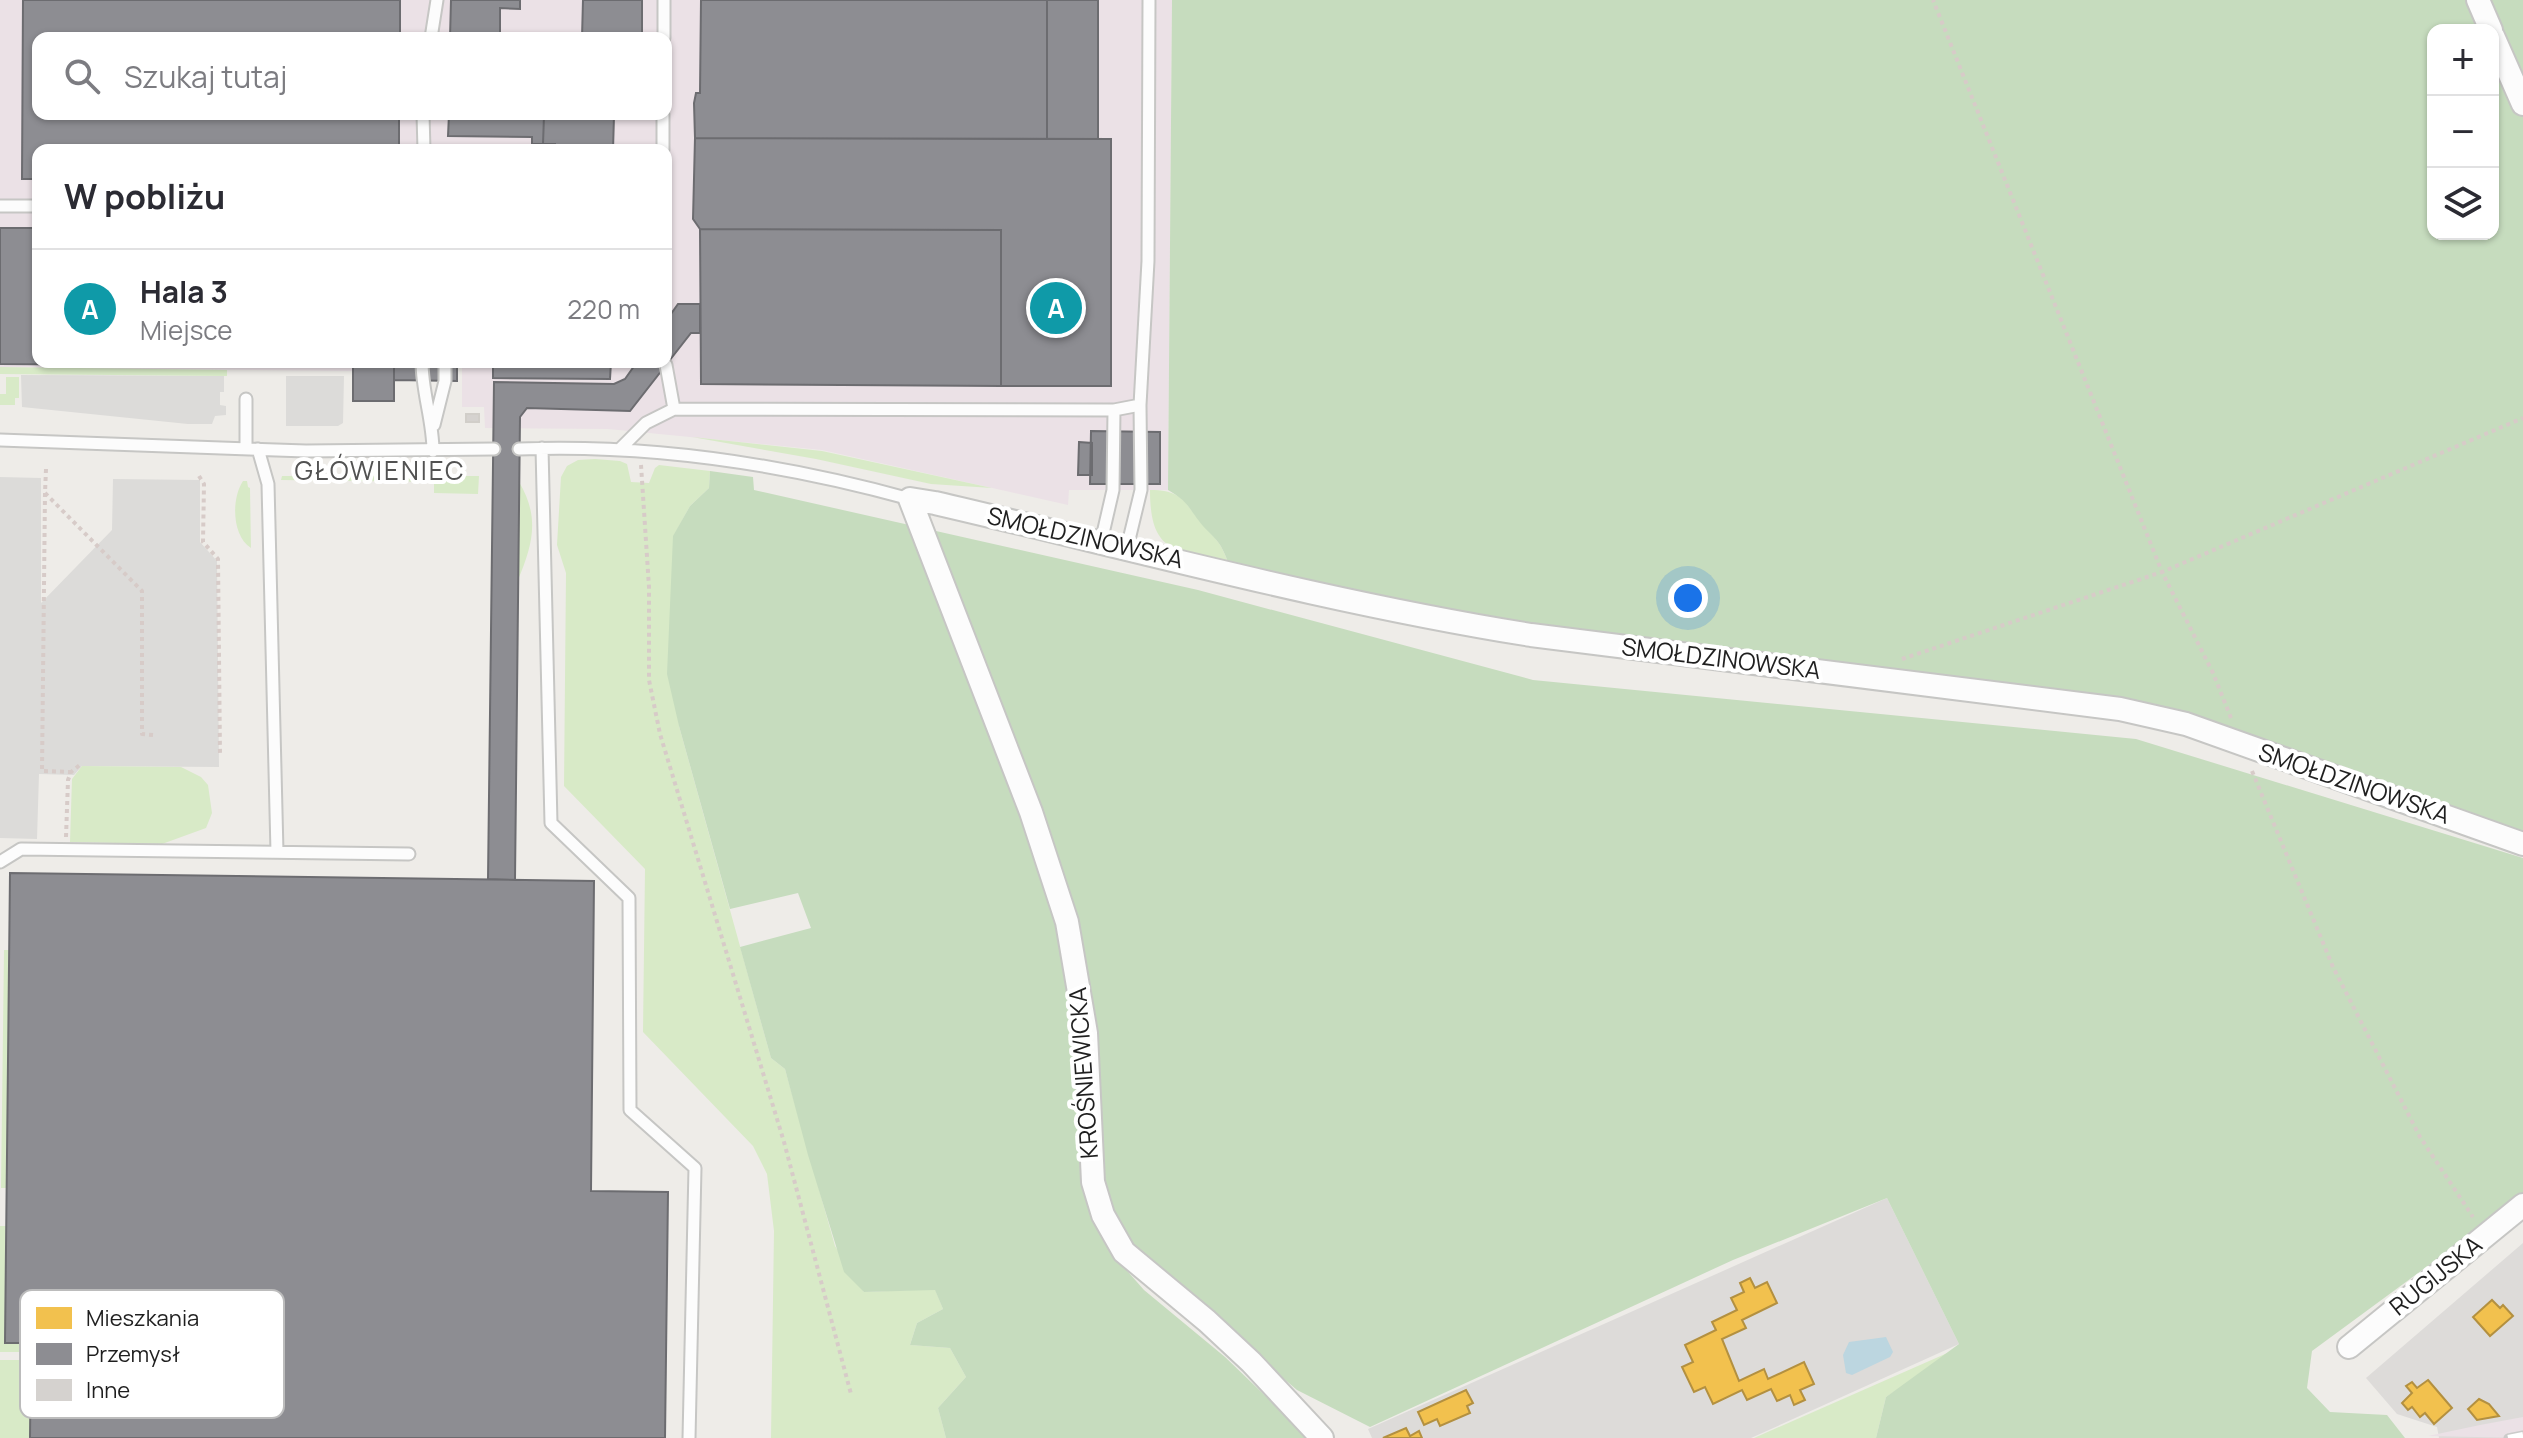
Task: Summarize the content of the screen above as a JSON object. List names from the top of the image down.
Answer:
{
  "streets": {
    "street": ["SMOŁDZINOWSKA", "KROŚNIEWICKA", "RUGIJSKA"]
  },
  "crossings": [
    ["SMOŁDZINOWSKA", "KROŚNIEWICKA"]
  ],
  "districts": ["GŁÓWIENIEC"],
  "legend": ["Mieszkania", "Przemysł", "Inne"],
  "page": {
    "map_buttons": ["+", "−"],
    "search": "Szukaj tutaj",
    "heading": "W pobliżu",
    "list": [
      {
        "mark": "A",
        "name": "Hala 3",
        "note": "Miejsce",
        "value": "220 m"
      }
    ],
    "pins": "A"
  }
}
